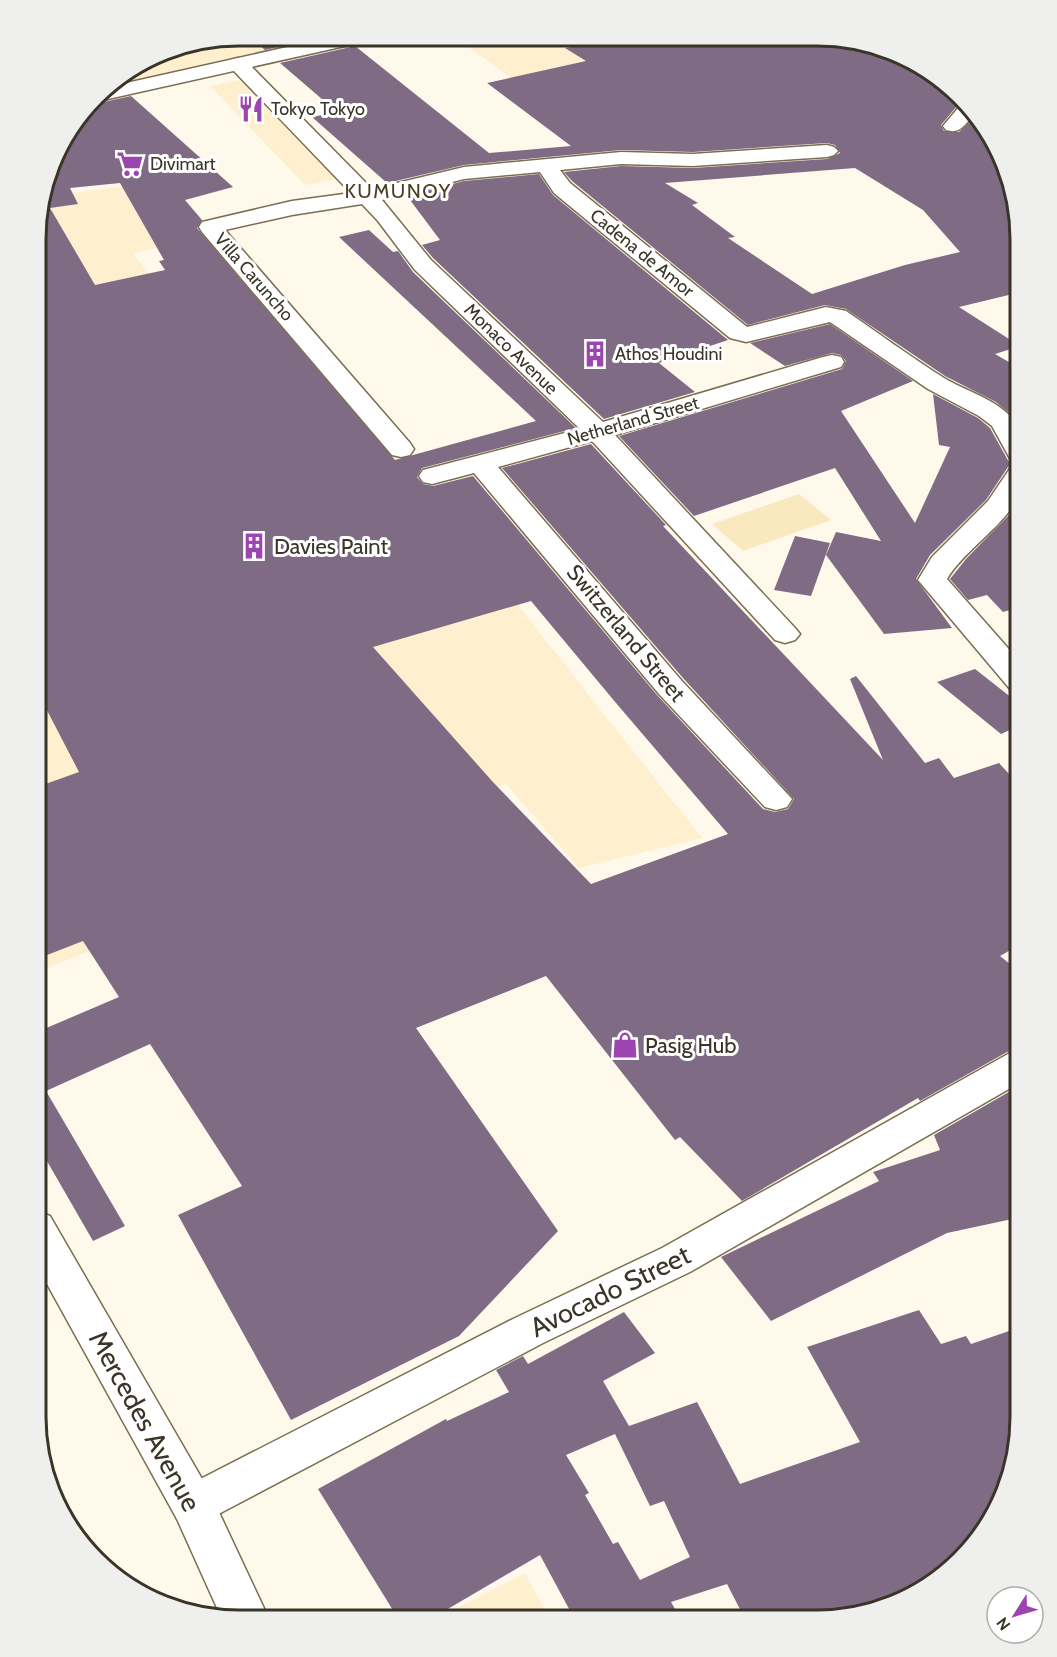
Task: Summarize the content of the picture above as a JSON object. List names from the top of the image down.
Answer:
{
  "streets": {
    "street": [
      "Cadena de Amor",
      "Villa Caruncho",
      "Monaco Avenue",
      "Netherland Street",
      "Switzerland Street",
      "Avocado Street",
      "Mercedes Avenue"
    ]
  },
  "crossings": [
    ["Villa Caruncho", "Monaco Avenue"],
    ["Monaco Avenue", "Netherland Street"],
    ["Netherland Street", "Switzerland Street"],
    ["Avocado Street", "Mercedes Avenue"]
  ],
  "districts": ["KUMUNOY"],
  "places": {
    "restaurant": ["Tokyo Tokyo"],
    "supermarket": ["Divimart"],
    "building": ["Athos Houdini", "Davies Paint"],
    "shop": ["Pasig Hub"]
  },
  "north": "bottom left"
}
